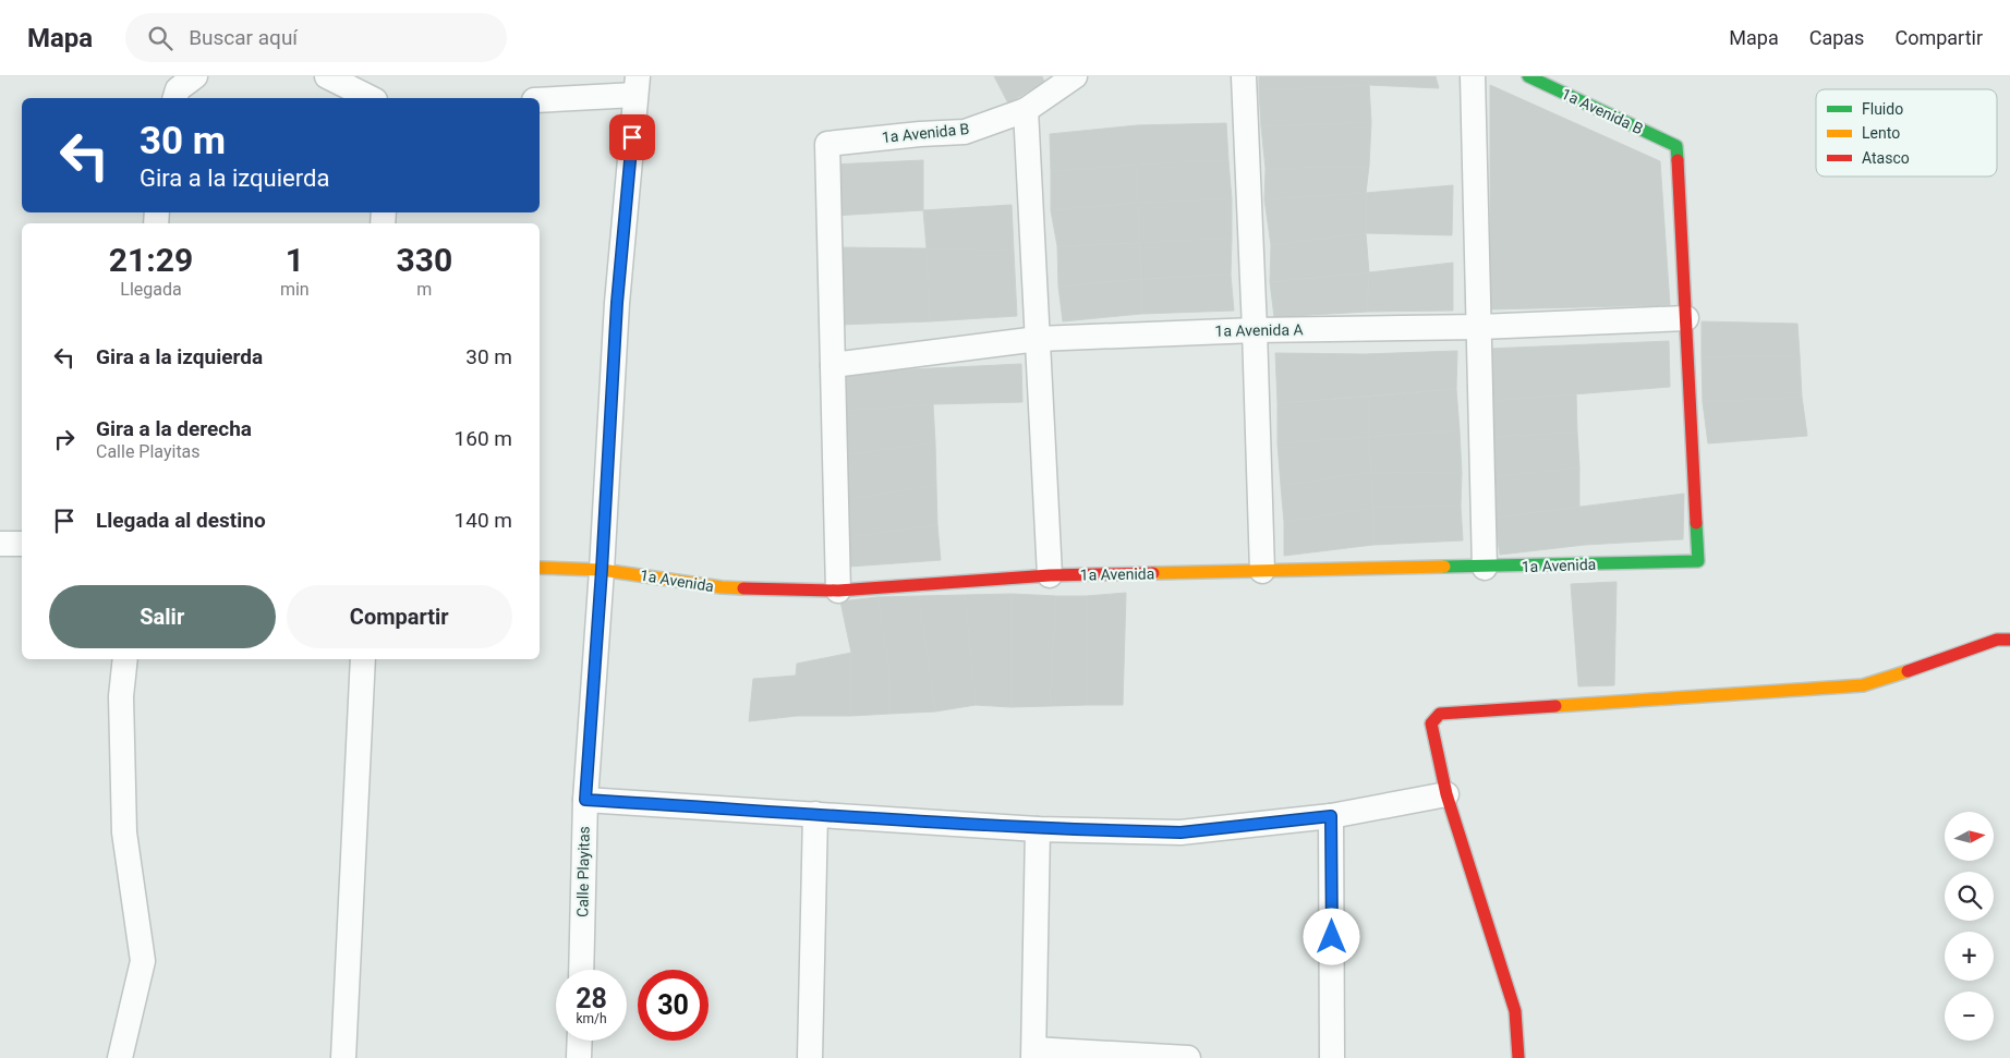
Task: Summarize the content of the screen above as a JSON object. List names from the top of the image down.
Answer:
{
  "streets": {
    "street": [
      "1a Avenida B",
      "1a Avenida A",
      "1a Avenida",
      "Calle Playitas"
    ]
  },
  "crossings": [
    ["1a Avenida B", "1a Avenida A"],
    ["1a Avenida B", "1a Avenida"],
    ["1a Avenida A", "1a Avenida"],
    ["1a Avenida", "Calle Playitas"]
  ],
  "legend": ["Fluido", "Lento", "Atasco"],
  "north": "right",
  "page": {
    "header": "Mapa",
    "search": "Buscar aquí",
    "nav": ["Mapa", "Capas", "Compartir"],
    "turn": ["30 m", "Gira a la izquierda"],
    "eta": [
      "21:29",
      "Llegada",
      "1",
      "min",
      "330",
      "m"
    ],
    "list": [
      {
        "name": "Gira a la izquierda",
        "value": "30 m"
      },
      {
        "name": "Gira a la derecha",
        "note": "Calle Playitas",
        "value": "160 m"
      },
      {
        "name": "Llegada al destino",
        "value": "140 m"
      }
    ],
    "buttons": ["Salir", "Compartir"],
    "map_buttons": ["+", "−"],
    "speed": "28 km/h",
    "limit": "30"
  }
}
